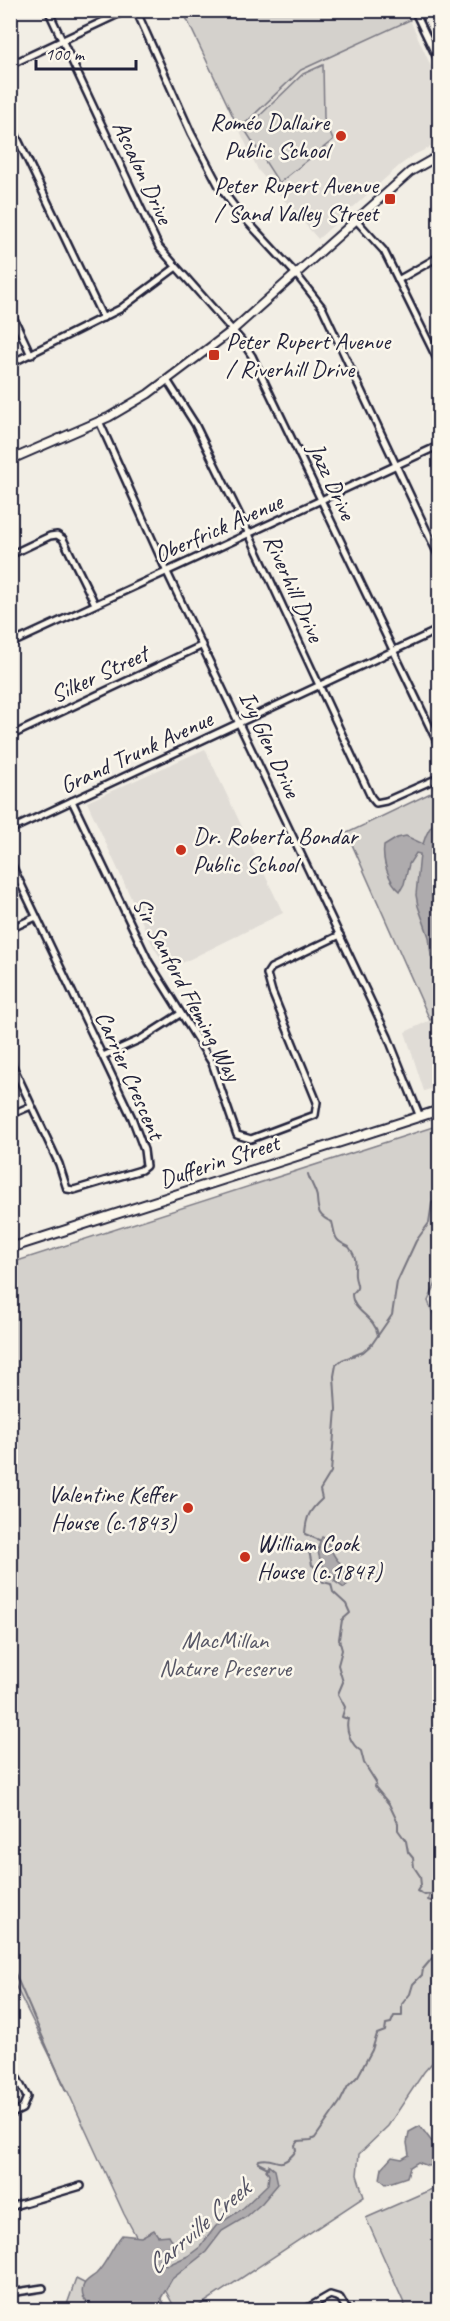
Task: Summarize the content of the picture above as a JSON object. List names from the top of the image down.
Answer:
{
  "streets": {
    "main road": ["Dufferin Street"],
    "street": [
      "Ascalon Drive",
      "Jazz Drive",
      "Oberfrick Avenue",
      "Riverhill Drive",
      "Silker Street",
      "Ivy Glen Drive",
      "Grand Trunk Avenue",
      "Sir Sanford Fleming Way",
      "Carrier Crescent"
    ]
  },
  "crossings": [
    ["Ascalon Drive", "Jazz Drive"],
    ["Jazz Drive", "Oberfrick Avenue"],
    ["Jazz Drive", "Grand Trunk Avenue"],
    ["Oberfrick Avenue", "Riverhill Drive"],
    ["Oberfrick Avenue", "Ivy Glen Drive"],
    ["Riverhill Drive", "Grand Trunk Avenue"],
    ["Silker Street", "Ivy Glen Drive"],
    ["Ivy Glen Drive", "Grand Trunk Avenue"],
    ["Ivy Glen Drive", "Sir Sanford Fleming Way"],
    ["Ivy Glen Drive", "Dufferin Street"],
    ["Grand Trunk Avenue", "Sir Sanford Fleming Way"]
  ],
  "water": ["Carrville Creek"],
  "parks": ["MacMillan Nature Preserve"],
  "places": {
    "other": [
      "Roméo Dallaire Public School",
      "Dr. Roberta Bondar Public School",
      "Valentine Keffer House (c.1843)",
      "William Cook House (c.1847)"
    ],
    "transit": ["Peter Rupert Avenue / Sand Valley Street", "Peter Rupert Avenue / Riverhill Drive"]
  },
  "scale_bar": "100 m"
}
